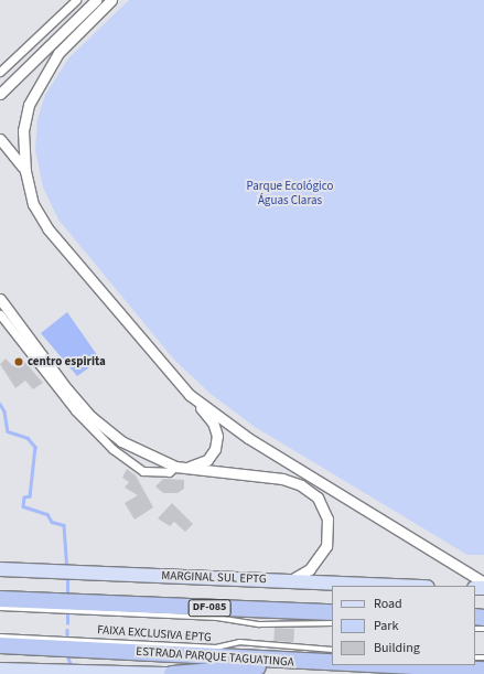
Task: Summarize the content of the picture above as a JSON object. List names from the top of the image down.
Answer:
{
  "streets": {
    "highway": ["DF-085", "ESTRADA PARQUE TAGUATINGA"],
    "main road": ["MARGINAL SUL EPTG"],
    "lane": ["FAIXA EXCLUSIVA EPTG"]
  },
  "crossings": [
    ["DF-085", "FAIXA EXCLUSIVA EPTG"],
    ["FAIXA EXCLUSIVA EPTG", "ESTRADA PARQUE TAGUATINGA"]
  ],
  "parks": ["Parque Ecológico Águas Claras"],
  "places": ["centro espirita"],
  "legend": ["Road", "Park", "Building"]
}
